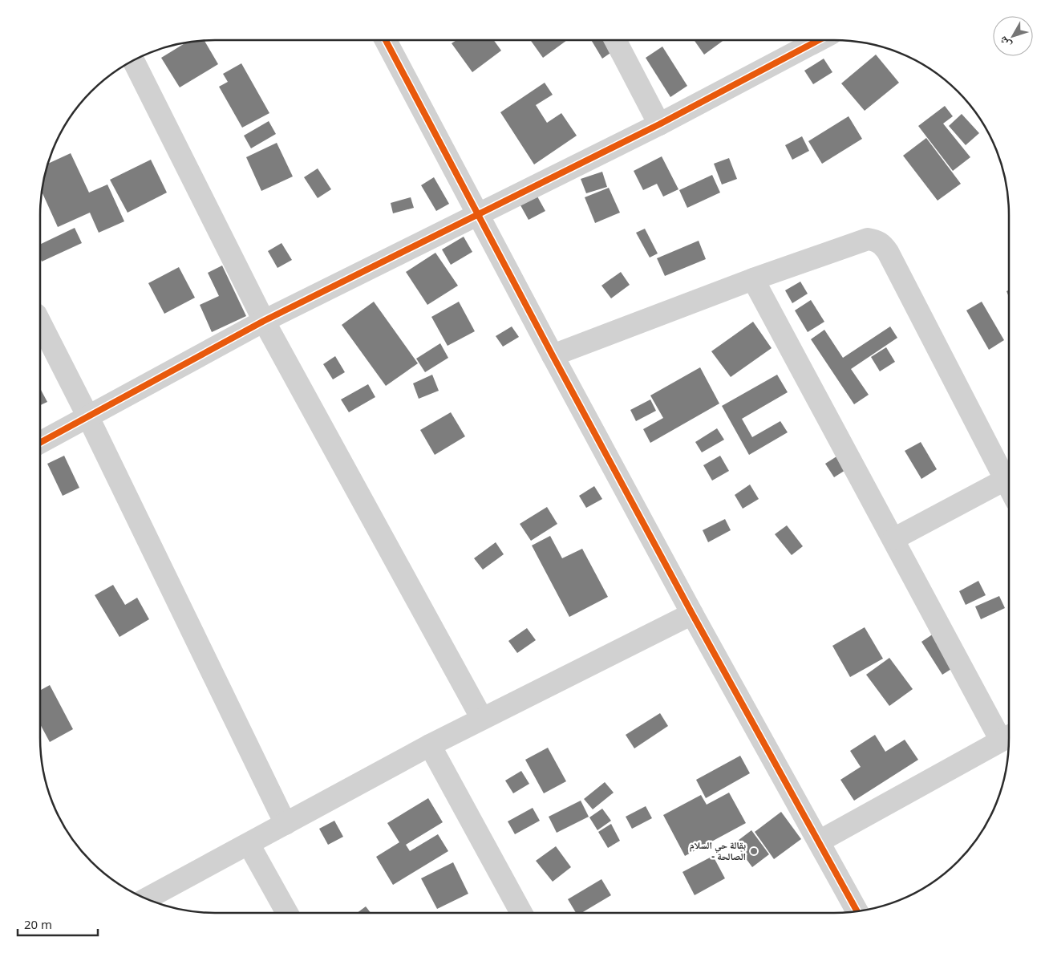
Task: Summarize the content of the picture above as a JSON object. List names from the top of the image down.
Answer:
{
  "places": ["بقالة حي السلام - الصالحة"],
  "scale_bar": "20 m",
  "north": "bottom left"
}
